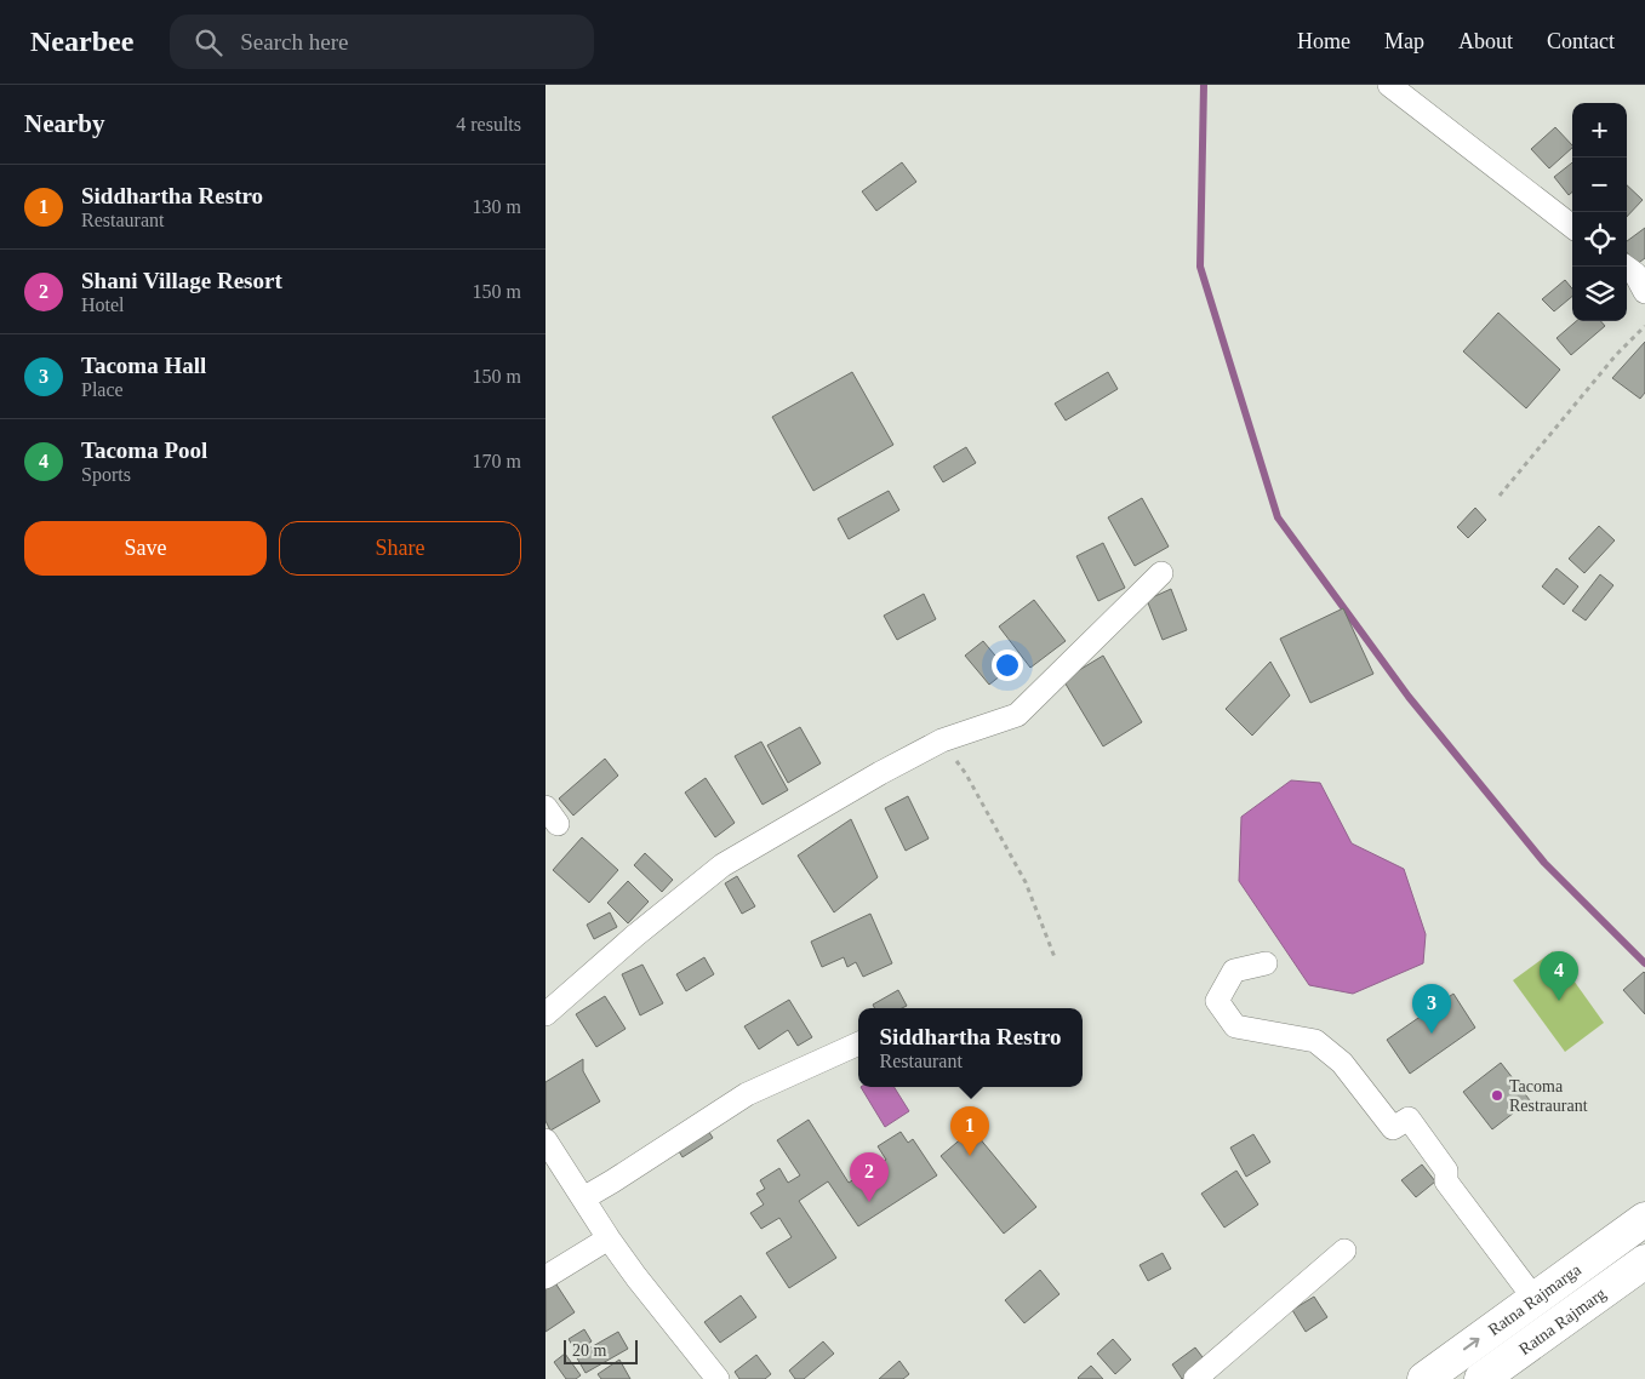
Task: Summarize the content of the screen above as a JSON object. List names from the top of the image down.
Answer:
{
  "streets": {
    "main road": ["Ratna Rajmarga", "Ratna Rajmarg"]
  },
  "one_way": ["Ratna Rajmarga"],
  "places": ["Tacoma Restraurant"],
  "scale_bar": "20 m",
  "page": {
    "header": "Nearbee",
    "search": "Search here",
    "nav": [
      "Home",
      "Map",
      "About",
      "Contact"
    ],
    "heading": ["Nearby", "4 results"],
    "map_buttons": ["+", "−"],
    "list": [
      {
        "mark": "1",
        "name": "Siddhartha Restro",
        "note": "Restaurant",
        "value": "130 m"
      },
      {
        "mark": "2",
        "name": "Shani Village Resort",
        "note": "Hotel",
        "value": "150 m"
      },
      {
        "mark": "3",
        "name": "Tacoma Hall",
        "note": "Place",
        "value": "150 m"
      },
      {
        "mark": "4",
        "name": "Tacoma Pool",
        "note": "Sports",
        "value": "170 m"
      }
    ],
    "buttons": ["Save", "Share"],
    "pins": [
      "4",
      "3",
      "1",
      "2"
    ],
    "popup": ["Siddhartha Restro", "Restaurant"],
    "scale": "20 m"
  }
}
